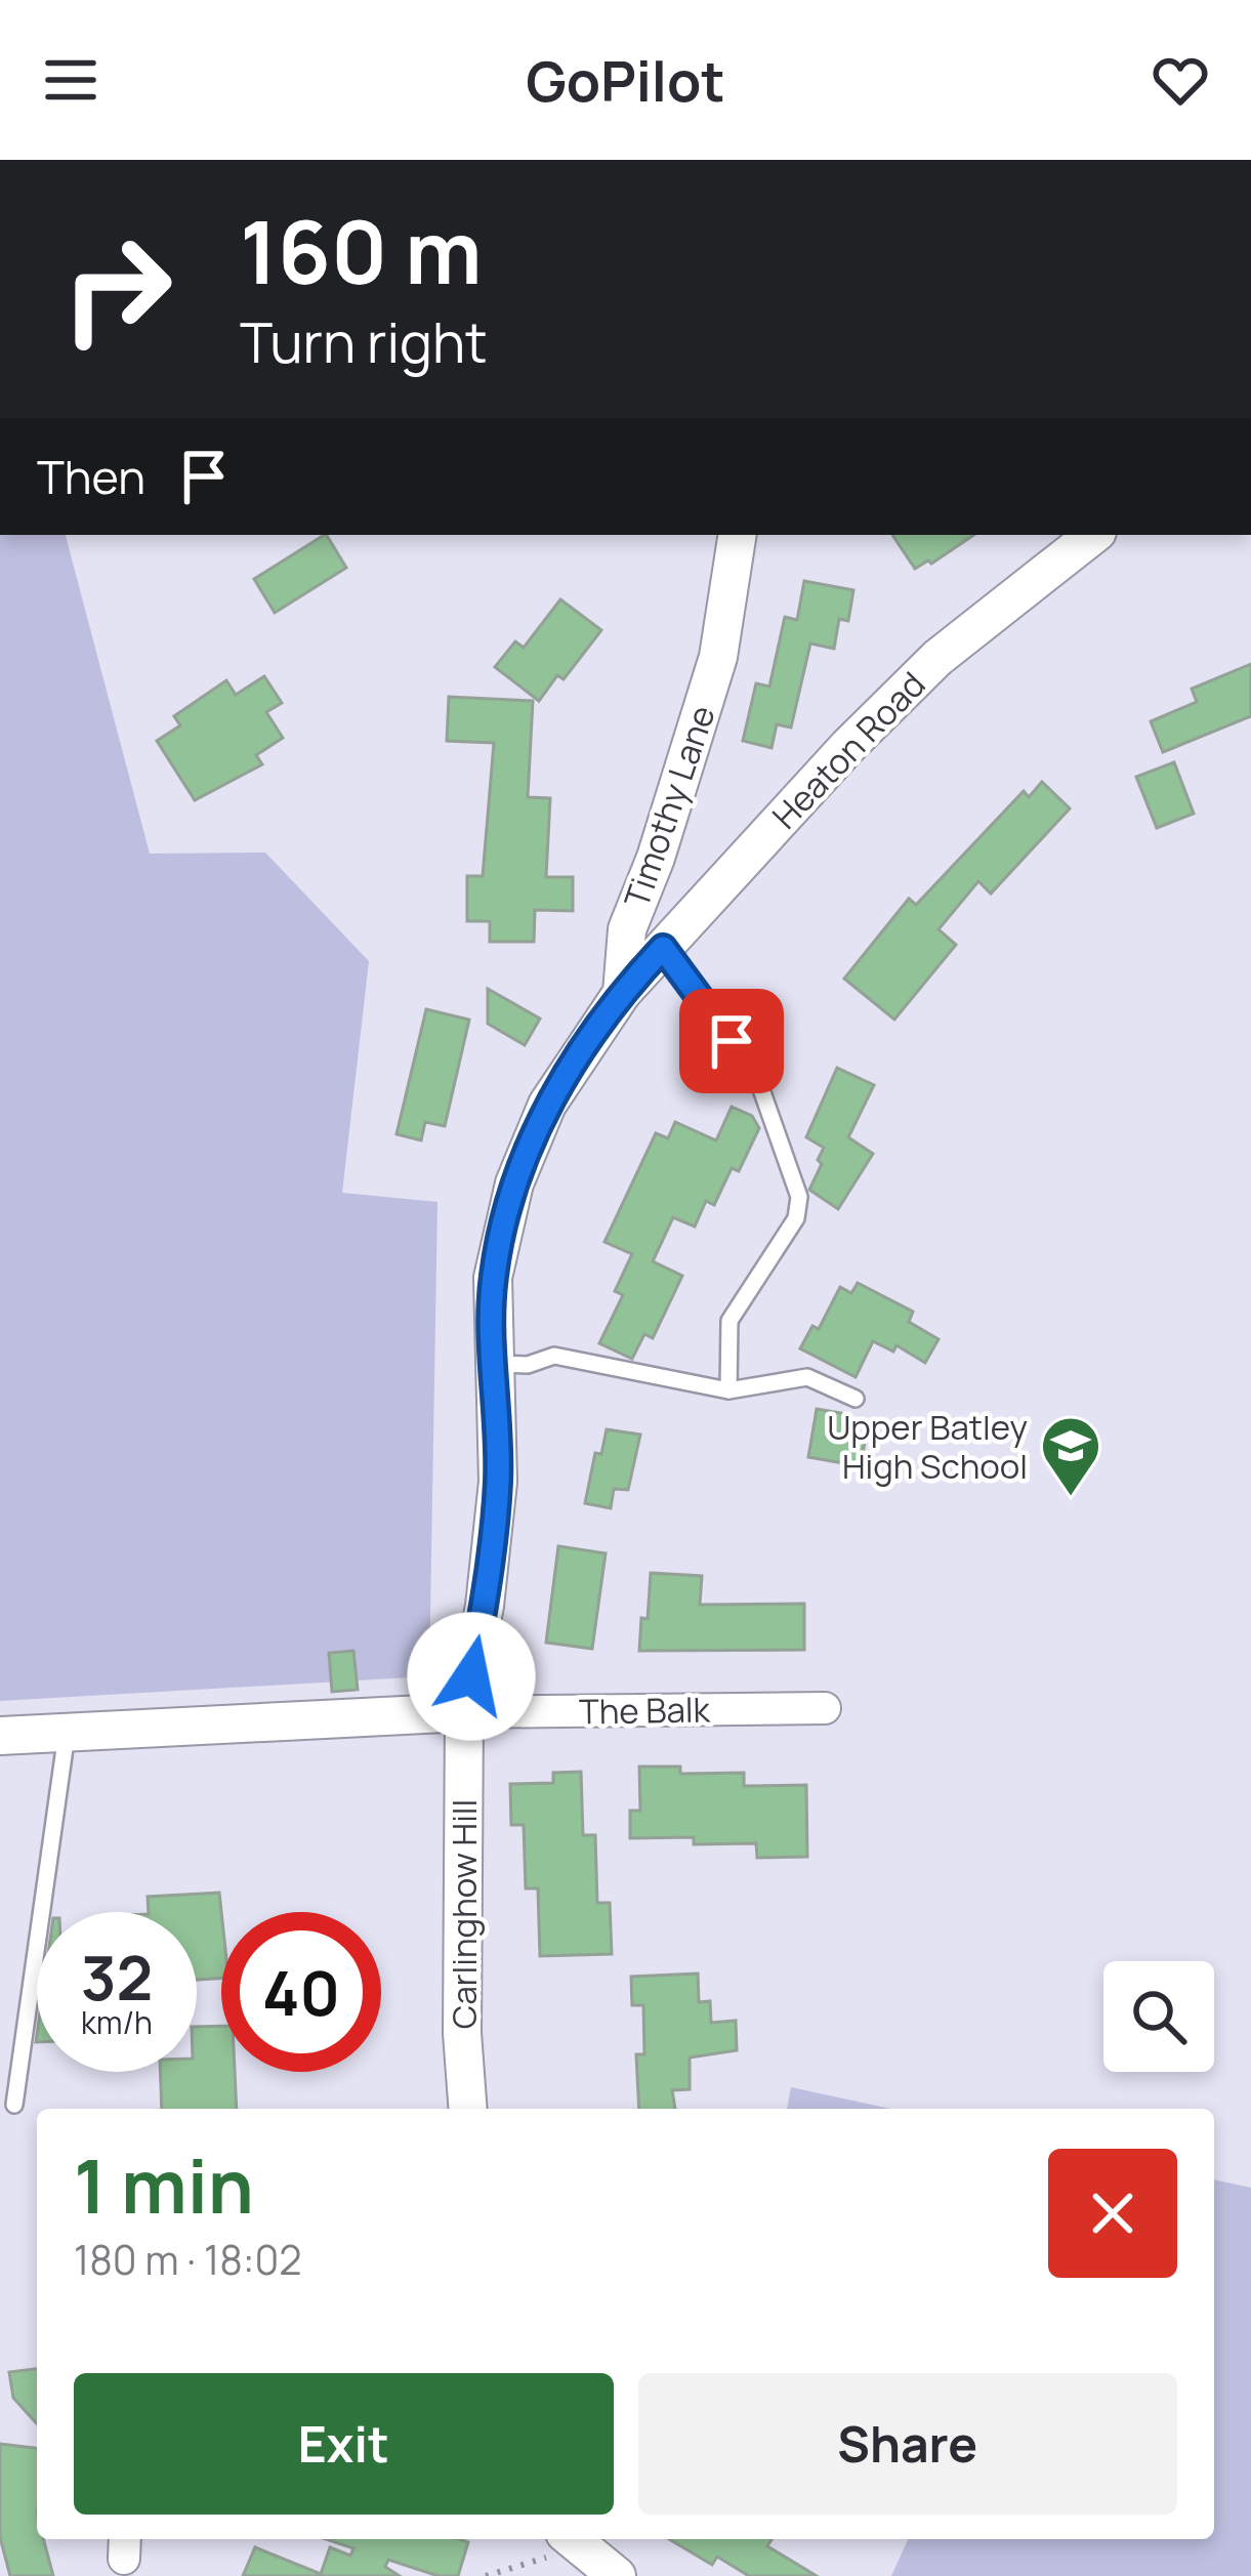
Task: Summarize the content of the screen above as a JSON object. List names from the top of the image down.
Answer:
{
  "streets": {
    "street": [
      "Heaton Road",
      "Timothy Lane",
      "The Balk",
      "Carlinghow Hill"
    ]
  },
  "crossings": [
    ["Heaton Road", "Timothy Lane"],
    ["Timothy Lane", "The Balk"],
    ["Timothy Lane", "Carlinghow Hill"],
    ["The Balk", "Carlinghow Hill"]
  ],
  "places": {
    "school or university": ["Upper Batley High School"]
  },
  "page": {
    "header": "GoPilot",
    "turn": ["160 m", "Turn right"],
    "then": "Then",
    "speed": "32 km/h",
    "limit": "40",
    "heading": ["1 min", "180 m · 18:02"],
    "buttons": ["Exit", "Share"]
  }
}
